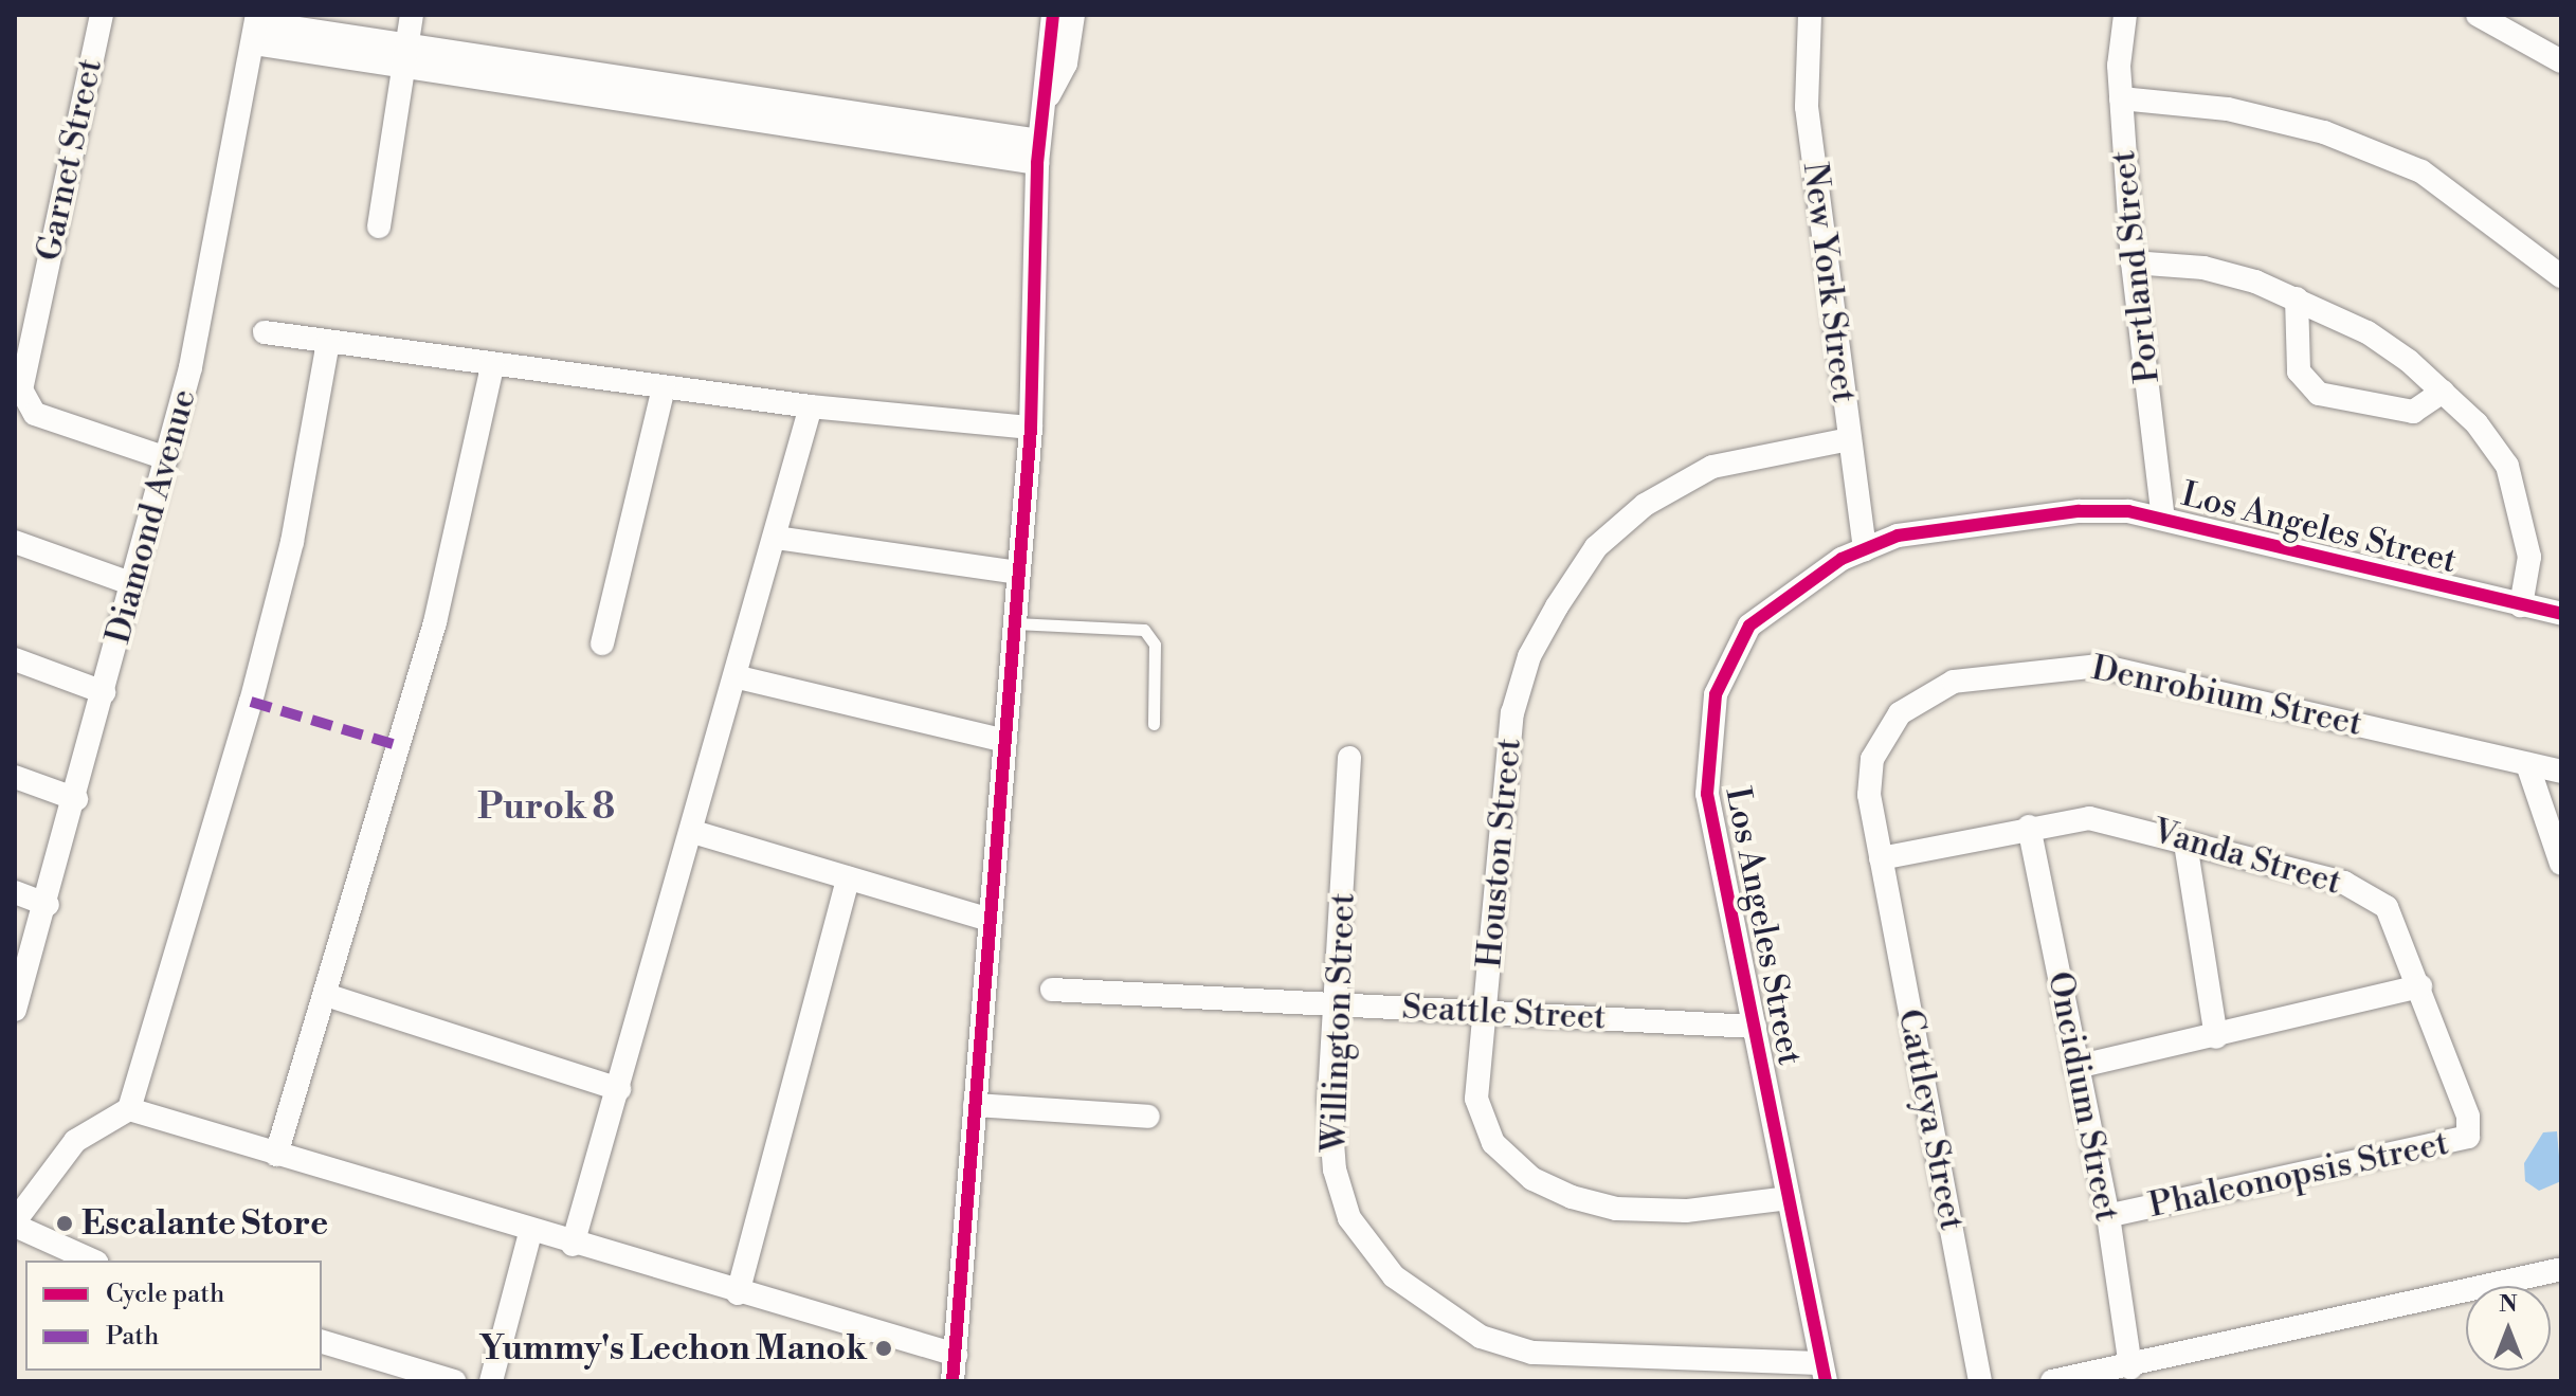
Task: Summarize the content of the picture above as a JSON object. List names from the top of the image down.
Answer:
{
  "streets": {
    "street": [
      "Garnet Street",
      "Portland Street",
      "New York Street",
      "Diamond Avenue",
      "Los Angeles Street",
      "Denrobium Street",
      "Houston Street",
      "Vanda Street",
      "Seattle Street",
      "Willington Street",
      "Oncidium Street",
      "Cattleya Street",
      "Phaleonopsis Street"
    ]
  },
  "crossings": [
    ["Garnet Street", "Diamond Avenue"],
    ["Portland Street", "Los Angeles Street"],
    ["New York Street", "Los Angeles Street"],
    ["New York Street", "Houston Street"],
    ["Los Angeles Street", "Houston Street"],
    ["Los Angeles Street", "Seattle Street"],
    ["Los Angeles Street", "Willington Street"],
    ["Denrobium Street", "Vanda Street"],
    ["Denrobium Street", "Cattleya Street"],
    ["Houston Street", "Seattle Street"],
    ["Vanda Street", "Oncidium Street"],
    ["Vanda Street", "Cattleya Street"],
    ["Vanda Street", "Phaleonopsis Street"],
    ["Seattle Street", "Willington Street"],
    ["Oncidium Street", "Phaleonopsis Street"]
  ],
  "districts": ["Purok 8"],
  "places": ["Escalante Store", "Yummy's Lechon Manok"],
  "legend": ["Cycle path", "Path"],
  "north": "top"
}
